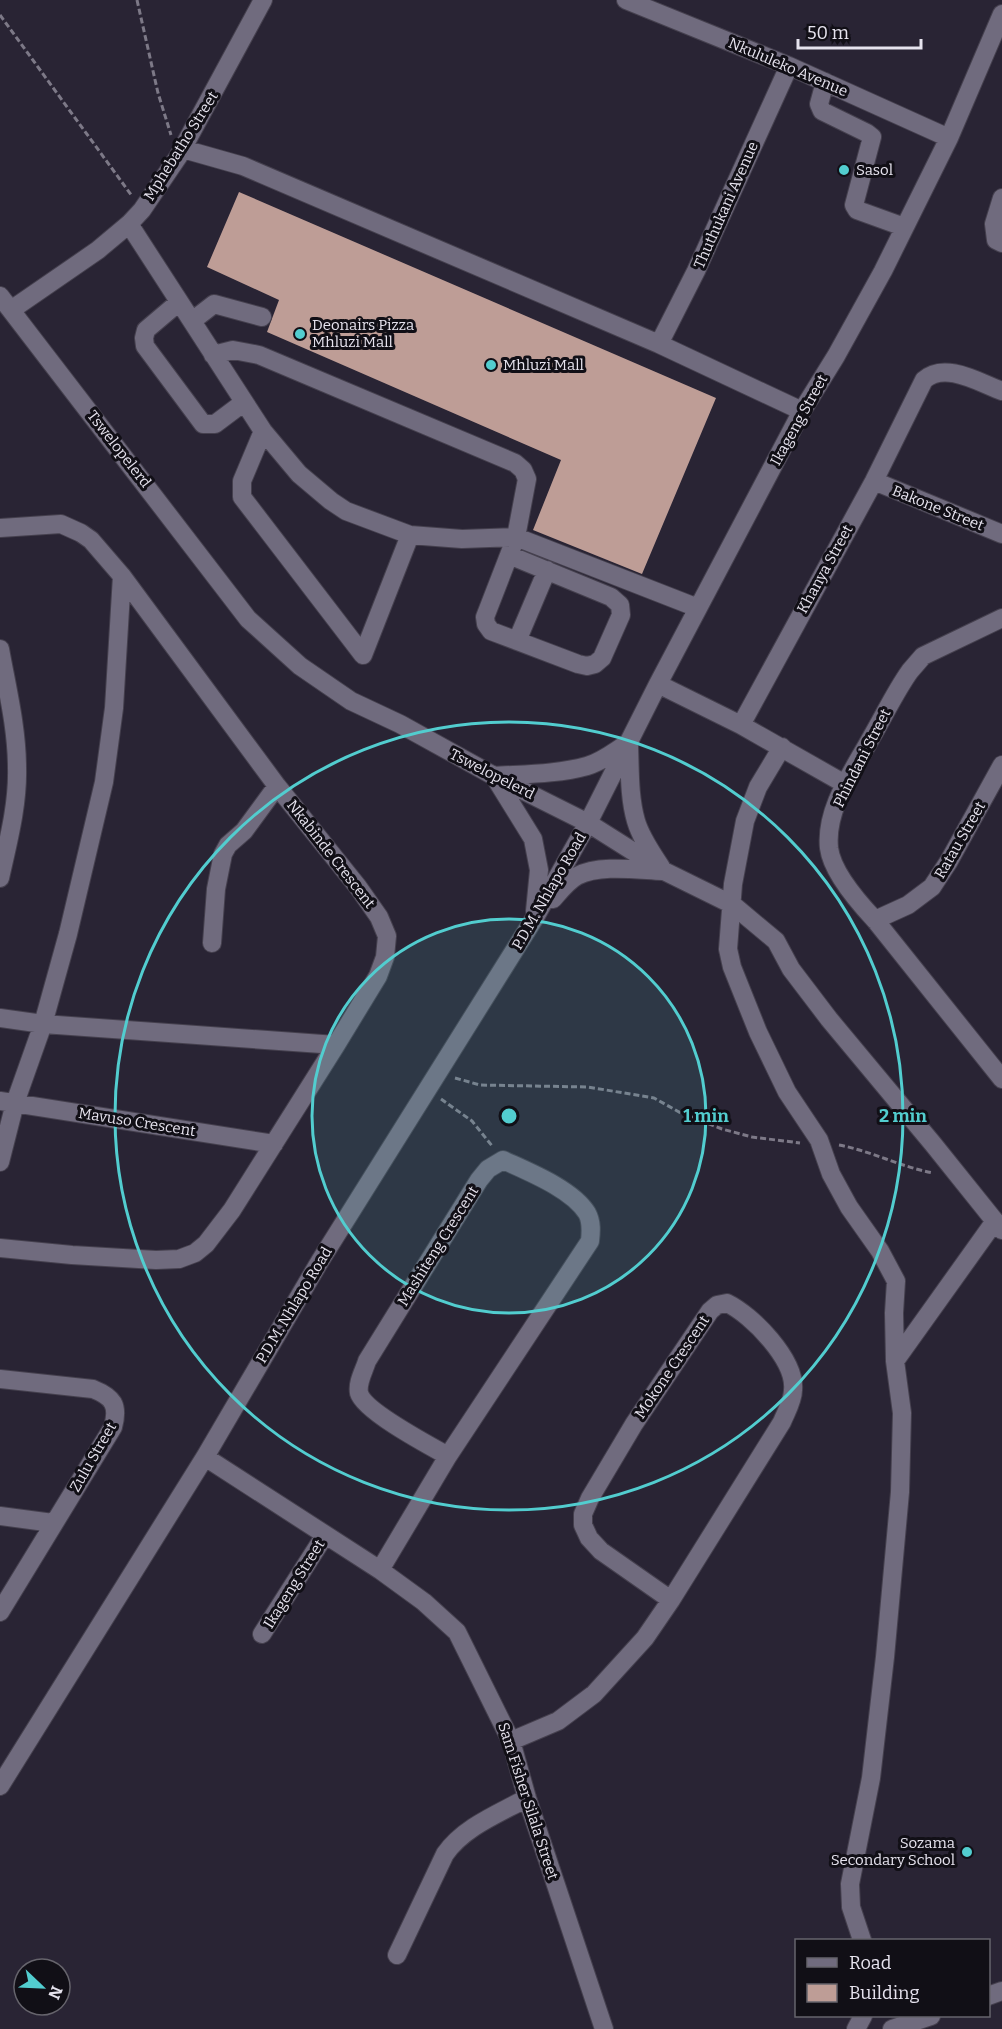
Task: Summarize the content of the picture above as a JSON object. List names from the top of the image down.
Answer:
{
  "streets": {
    "street": [
      "Nkululeko Avenue",
      "Mphebatho Street",
      "Thuthukani Avenue",
      "Ikageng Street",
      "Tswelopelerd",
      "Bakone Street",
      "Khanya Street",
      "Phindani Street",
      "Ratau Street",
      "Nkabinde Crescent",
      "P.D.M. Nhlapo Road",
      "Mavuso Crescent",
      "Mashiteng Crescent",
      "Mokone Crescent",
      "Zulu Street",
      "Sam Fisher Silala Street"
    ]
  },
  "crossings": [
    ["Nkululeko Avenue", "Thuthukani Avenue"],
    ["Nkululeko Avenue", "Ikageng Street"],
    ["Mphebatho Street", "Tswelopelerd"],
    ["Ikageng Street", "Tswelopelerd"],
    ["Ikageng Street", "P.D.M. Nhlapo Road"],
    ["Ikageng Street", "Sam Fisher Silala Street"],
    ["Tswelopelerd", "P.D.M. Nhlapo Road"],
    ["Bakone Street", "Khanya Street"],
    ["Phindani Street", "Ratau Street"],
    ["Nkabinde Crescent", "Mavuso Crescent"],
    ["P.D.M. Nhlapo Road", "Sam Fisher Silala Street"],
    ["Mokone Crescent", "Sam Fisher Silala Street"]
  ],
  "places": [
    "Sasol",
    "Deonairs Pizza Mhluzi Mall",
    "Mhluzi Mall",
    "Sozama Secondary School"
  ],
  "legend": ["Road", "Building"],
  "scale_bar": "50 m",
  "north": "bottom right",
  "rings": ["1 min", "2 min"]
}
